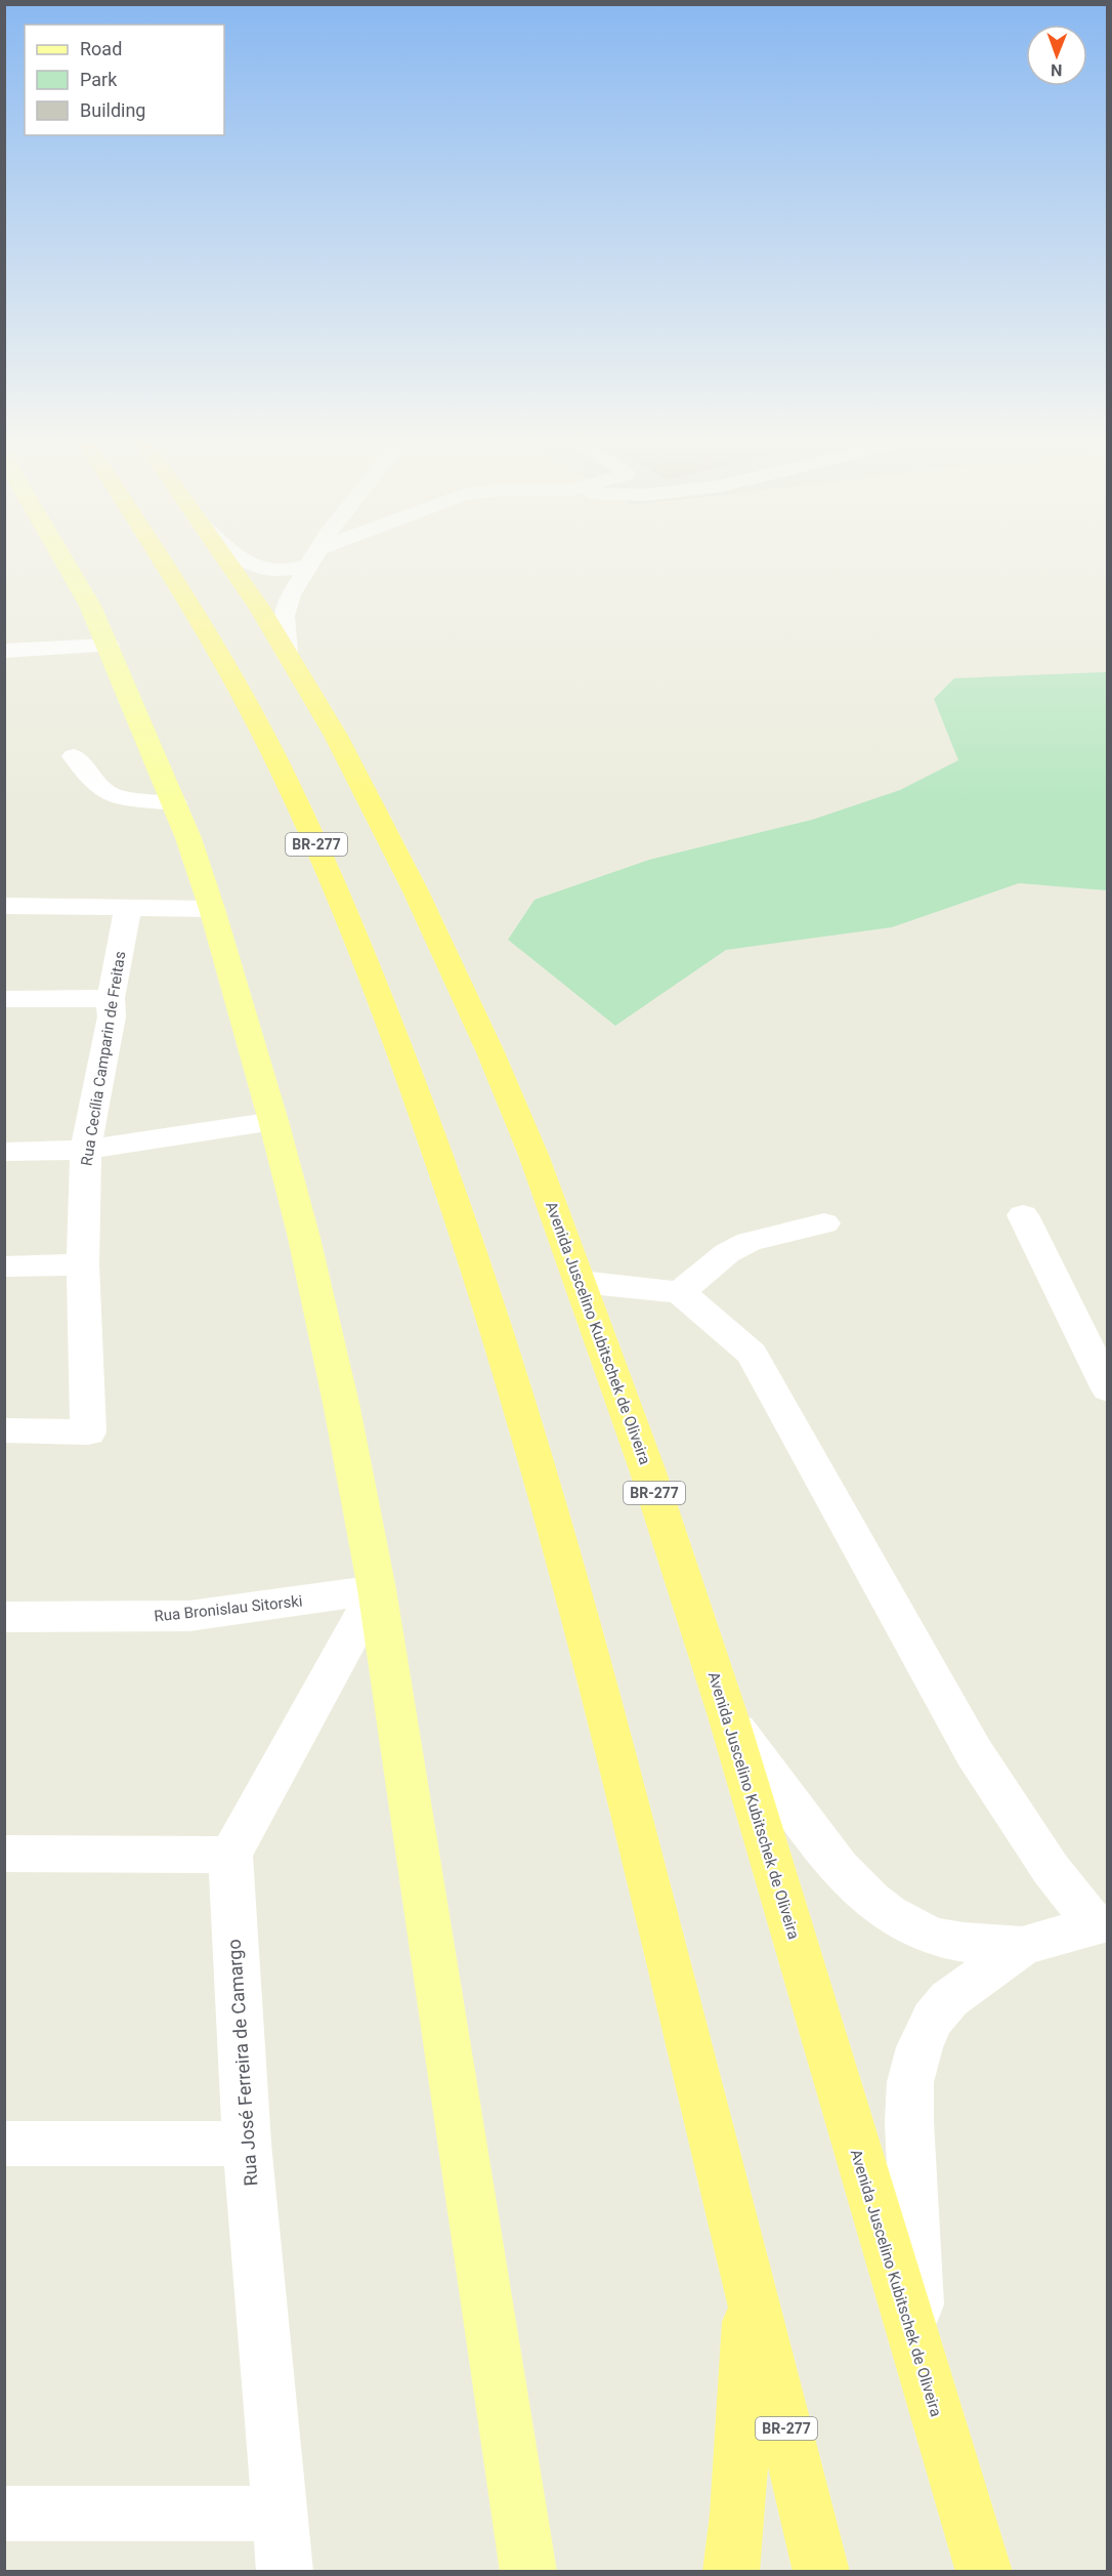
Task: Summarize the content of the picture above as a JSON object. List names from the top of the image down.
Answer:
{
  "streets": {
    "highway": ["BR-277", "Avenida Juscelino Kubitschek de Oliveira"],
    "street": ["Rua Cecília Camparin de Freitas", "Rua Bronislau Sitorski", "Rua José Ferreira de Camargo"]
  },
  "legend": ["Road", "Park", "Building"],
  "north": "bottom"
}
